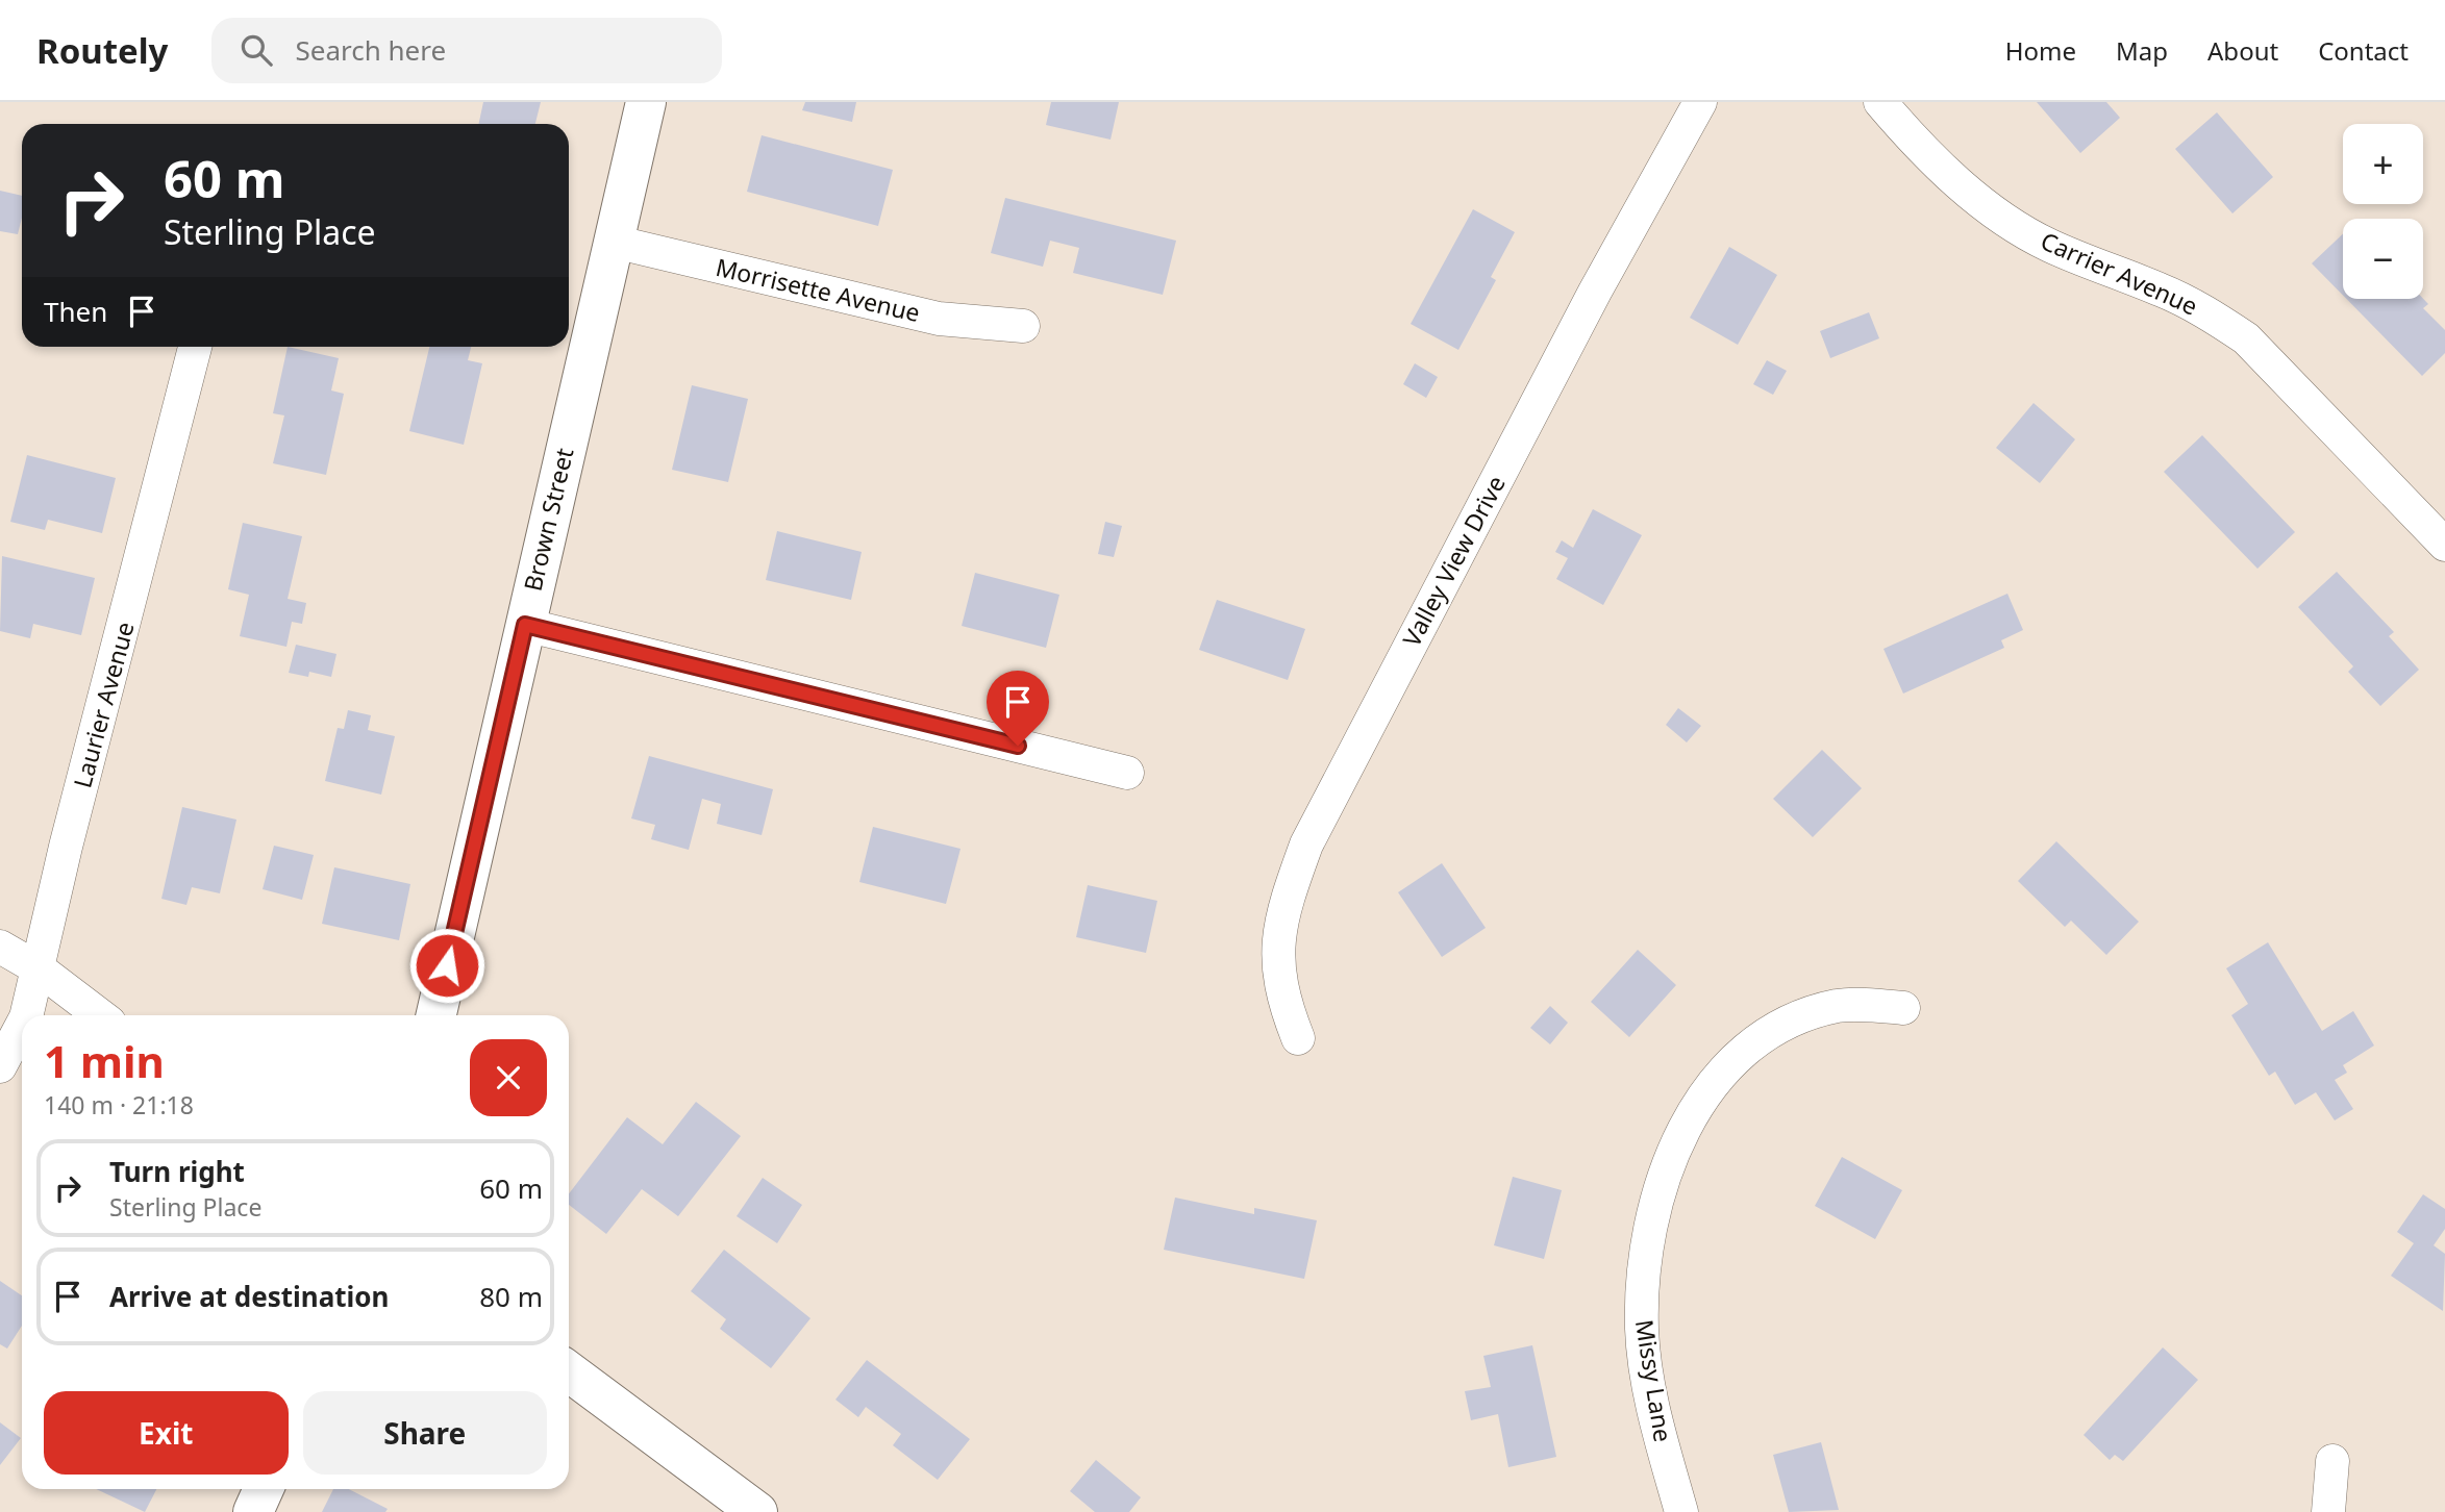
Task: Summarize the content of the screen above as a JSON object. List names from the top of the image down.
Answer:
{
  "streets": {
    "street": [
      "Carrier Avenue",
      "Morrisette Avenue",
      "Brown Street",
      "Valley View Drive",
      "Laurier Avenue",
      "Missy Lane"
    ]
  },
  "crossings": [
    ["Morrisette Avenue", "Brown Street"]
  ],
  "page": {
    "header": "Routely",
    "search": "Search here",
    "nav": [
      "Home",
      "Map",
      "About",
      "Contact"
    ],
    "map_buttons": ["+", "−"],
    "turn": ["60 m", "Sterling Place"],
    "then": "Then",
    "heading": ["1 min", "140 m · 21:18"],
    "list": [
      {
        "name": "Turn right",
        "note": "Sterling Place",
        "value": "60 m"
      },
      {
        "name": "Arrive at destination",
        "value": "80 m"
      }
    ],
    "buttons": ["Exit", "Share"]
  }
}
